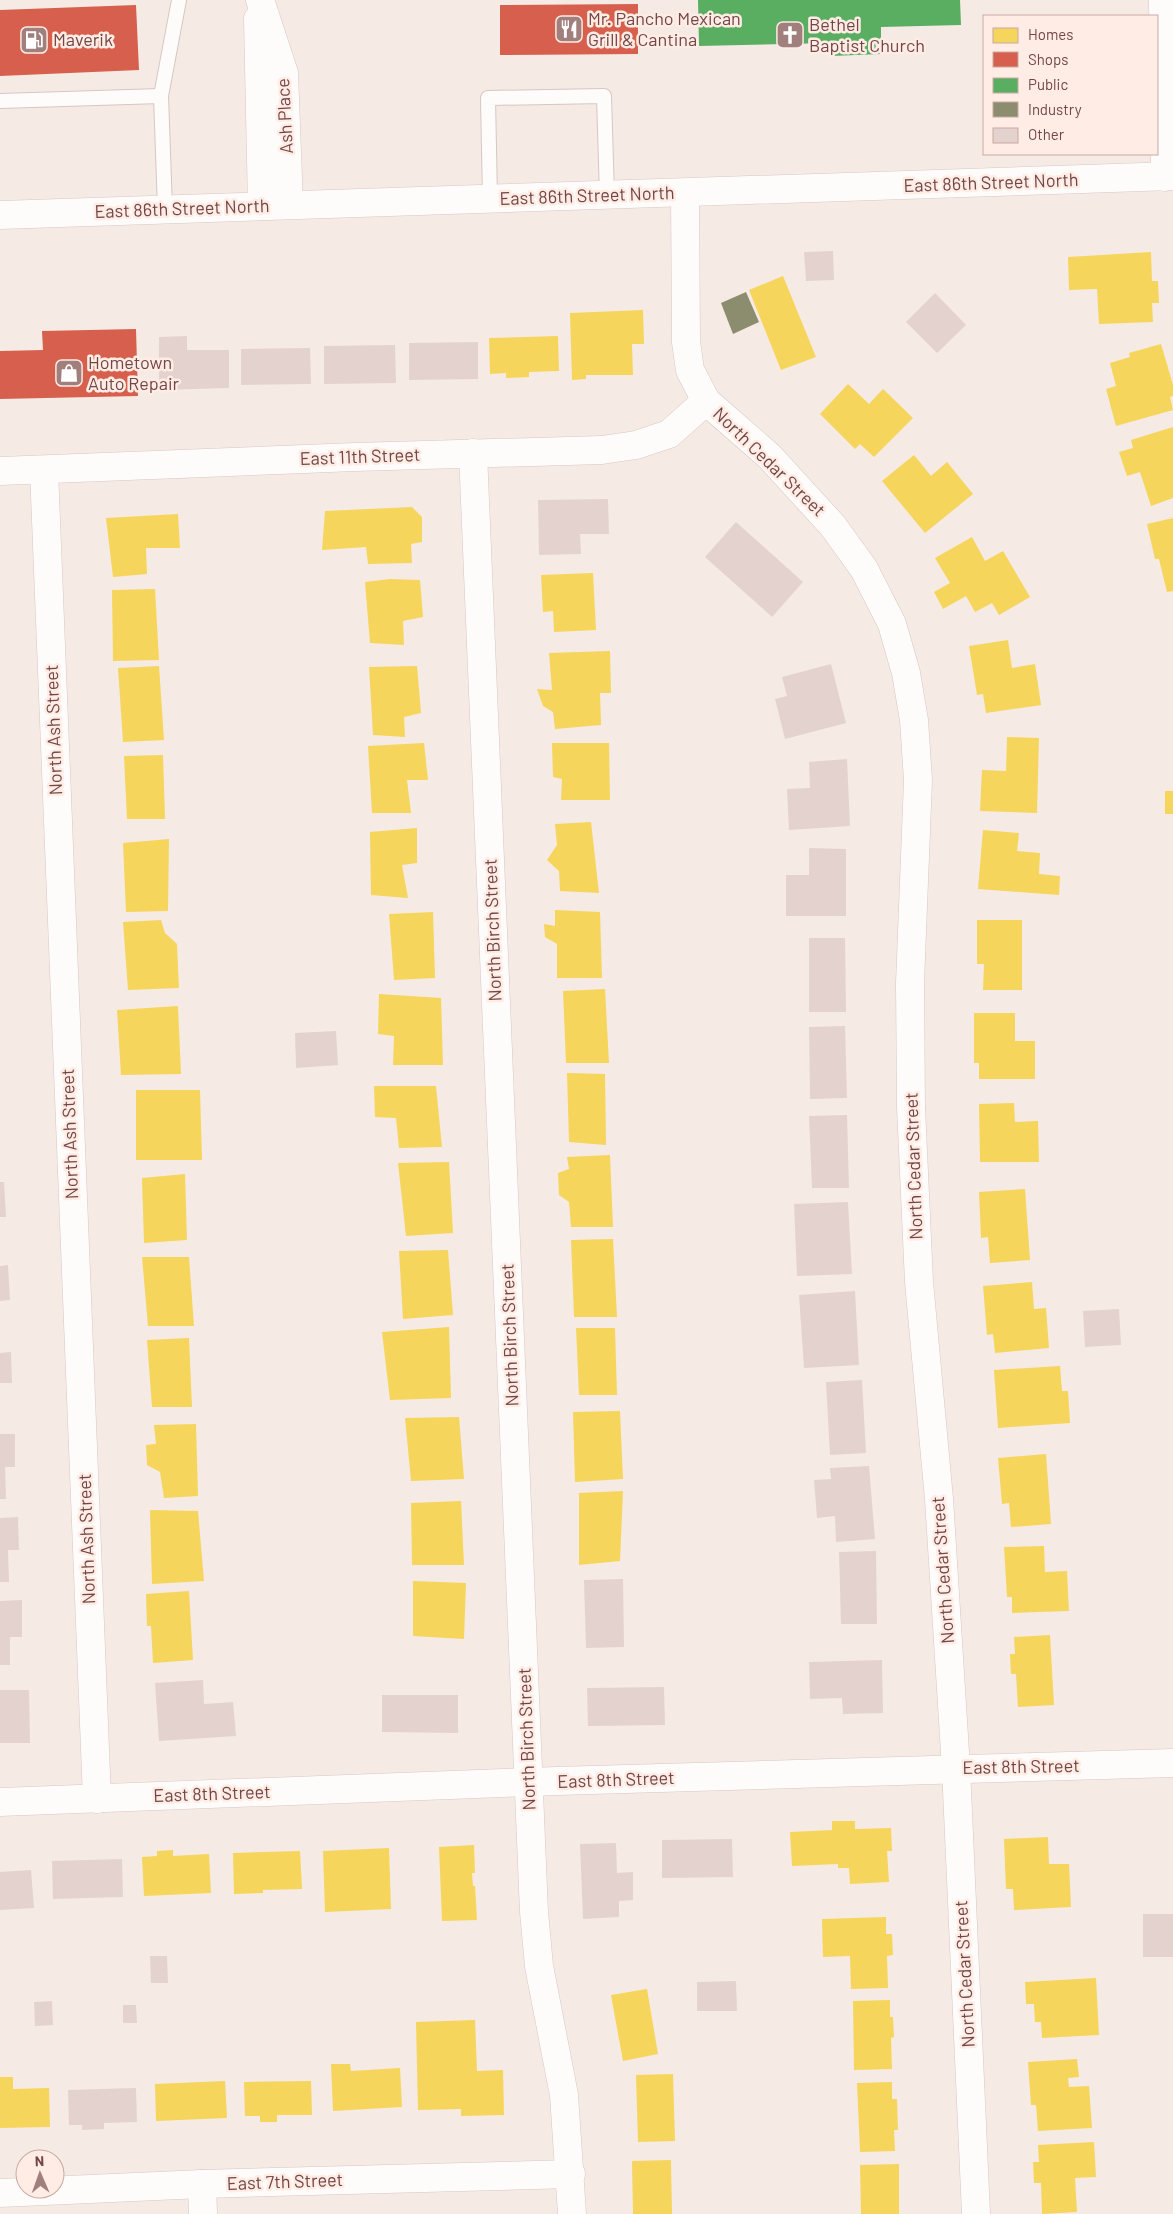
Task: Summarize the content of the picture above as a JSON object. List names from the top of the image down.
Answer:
{
  "streets": {
    "street": [
      "Ash Place",
      "East 86th Street North",
      "East 11th Street",
      "North Cedar Street",
      "North Ash Street",
      "North Birch Street",
      "East 8th Street",
      "East 7th Street"
    ]
  },
  "crossings": [
    ["Ash Place", "East 86th Street North"],
    ["East 86th Street North", "North Cedar Street"],
    ["East 11th Street", "North Cedar Street"],
    ["East 11th Street", "North Ash Street"],
    ["East 11th Street", "North Birch Street"],
    ["North Cedar Street", "East 8th Street"],
    ["North Ash Street", "East 8th Street"],
    ["North Birch Street", "East 8th Street"],
    ["North Birch Street", "East 7th Street"]
  ],
  "places": {
    "restaurant": ["Mr. Pancho Mexican Grill & Cantina"],
    "church": ["Bethel Baptist Church"],
    "fuel station": ["Maverik"],
    "shop": ["Hometown Auto Repair"]
  },
  "legend": [
    "Homes",
    "Shops",
    "Public",
    "Industry",
    "Other"
  ],
  "north": "top"
}
